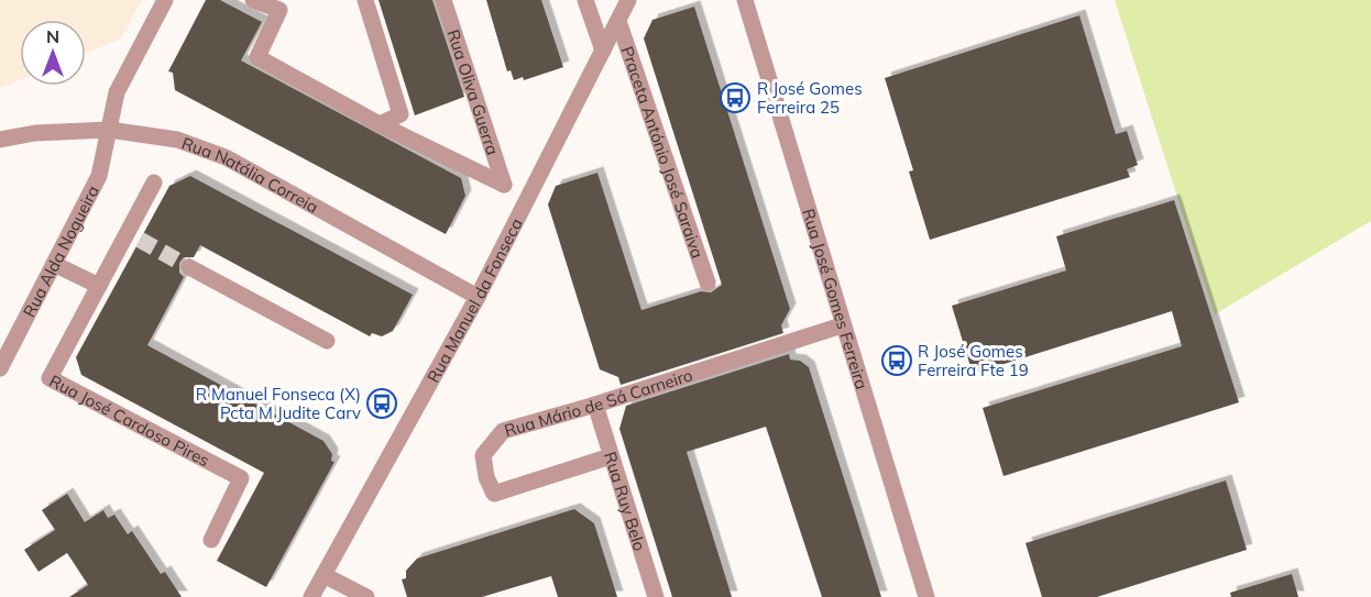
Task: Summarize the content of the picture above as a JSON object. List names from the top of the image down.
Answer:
{
  "streets": {
    "street": [
      "Rua Oliva Guerra",
      "Praceta António José Saraiva",
      "Rua Natália Correia",
      "Rua Alda Nogueira",
      "Rua José Gomes Ferreira",
      "Rua Manuel da Fonseca",
      "Rua Mário de Sá Carneiro",
      "Rua José Cardoso Pires",
      "Rua Ruy Belo"
    ]
  },
  "crossings": [
    ["Praceta António José Saraiva", "Rua Manuel da Fonseca"],
    ["Rua Natália Correia", "Rua Alda Nogueira"],
    ["Rua Natália Correia", "Rua Manuel da Fonseca"],
    ["Rua José Gomes Ferreira", "Rua Mário de Sá Carneiro"],
    ["Rua Mário de Sá Carneiro", "Rua Ruy Belo"]
  ],
  "places": {
    "bus stop": ["R José Gomes Ferreira 25", "R José Gomes Ferreira Fte 19", "R Manuel Fonseca (X) Pcta M Judite Carv"]
  },
  "north": "top"
}
